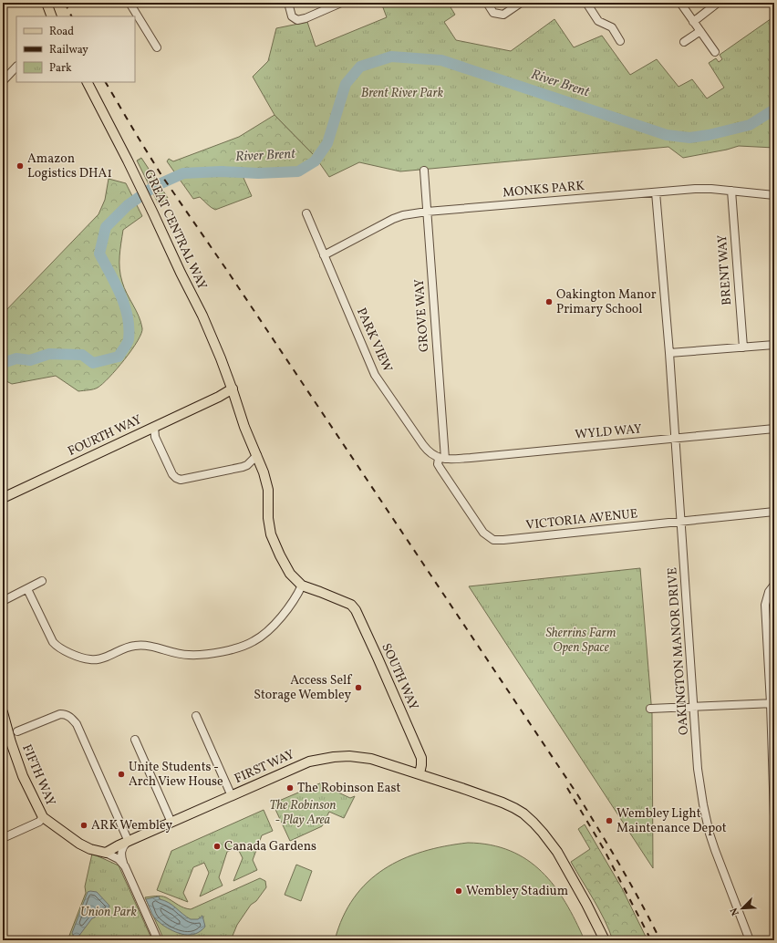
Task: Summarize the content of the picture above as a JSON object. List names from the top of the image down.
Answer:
{
  "streets": {
    "main road": [
      "GREAT CENTRAL WAY",
      "FOURTH WAY",
      "SOUTH WAY",
      "FIRST WAY",
      "FIFTH WAY"
    ],
    "street": [
      "MONKS PARK",
      "BRENT WAY",
      "GROVE WAY",
      "PARK VIEW",
      "WYLD WAY",
      "VICTORIA AVENUE",
      "OAKINGTON MANOR DRIVE"
    ]
  },
  "crossings": [
    ["MONKS PARK", "BRENT WAY"],
    ["MONKS PARK", "GROVE WAY"],
    ["MONKS PARK", "PARK VIEW"],
    ["MONKS PARK", "OAKINGTON MANOR DRIVE"],
    ["GREAT CENTRAL WAY", "FOURTH WAY"],
    ["GREAT CENTRAL WAY", "SOUTH WAY"],
    ["GROVE WAY", "PARK VIEW"],
    ["GROVE WAY", "WYLD WAY"],
    ["GROVE WAY", "VICTORIA AVENUE"],
    ["PARK VIEW", "WYLD WAY"],
    ["PARK VIEW", "VICTORIA AVENUE"],
    ["WYLD WAY", "VICTORIA AVENUE"],
    ["WYLD WAY", "OAKINGTON MANOR DRIVE"],
    ["FOURTH WAY", "SOUTH WAY"],
    ["VICTORIA AVENUE", "OAKINGTON MANOR DRIVE"],
    ["SOUTH WAY", "FIRST WAY"]
  ],
  "water": ["River Brent"],
  "parks": [
    "Brent River Park",
    "Sherrins Farm Open Space",
    "The Robinson - Play Area",
    "Union Park"
  ],
  "places": [
    "Amazon Logistics DHA1",
    "Oakington Manor Primary School",
    "Access Self Storage Wembley",
    "Unite Students - Arch View House",
    "The Robinson East",
    "Wembley Light Maintenance Depot",
    "ARK Wembley",
    "Canada Gardens",
    "Wembley Stadium"
  ],
  "legend": ["Road", "Railway", "Park"],
  "north": "bottom left"
}
